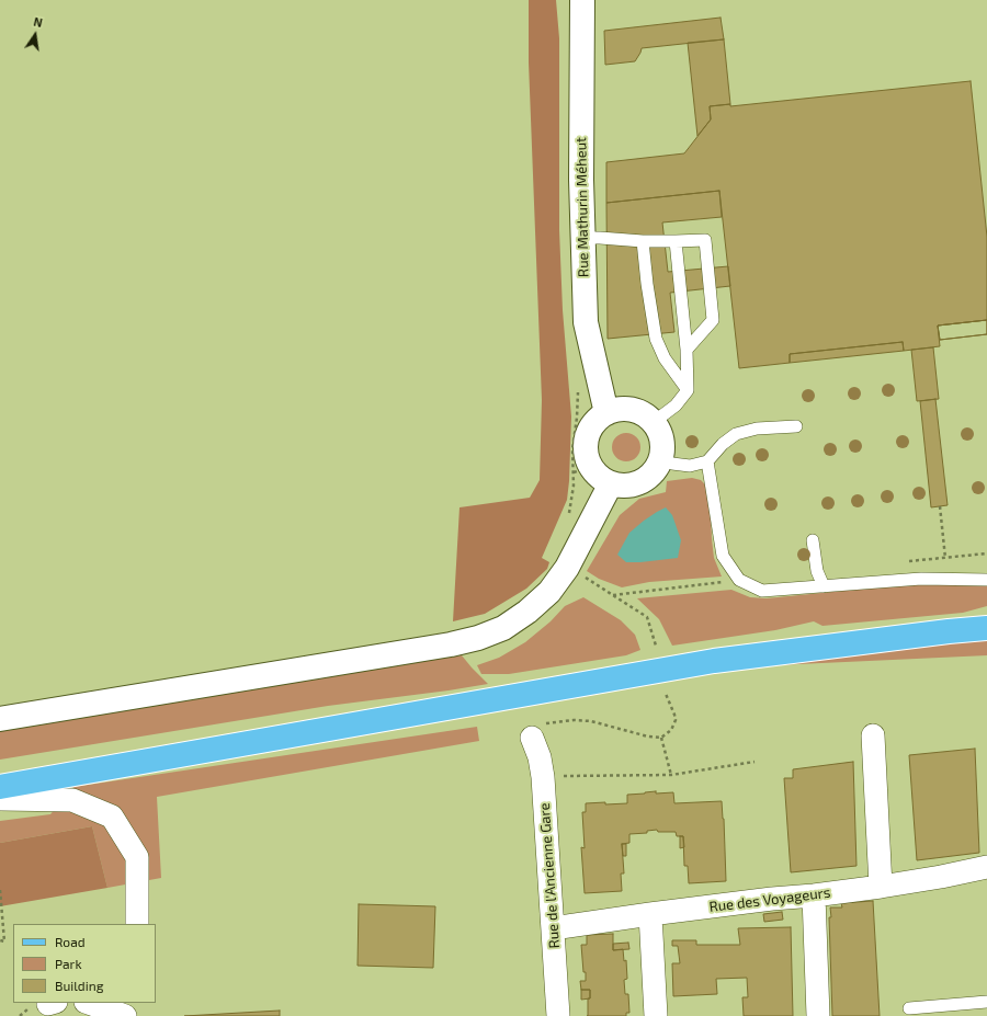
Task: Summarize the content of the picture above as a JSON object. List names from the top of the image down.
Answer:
{
  "streets": {
    "street": ["Rue Mathurin Méheut", "Rue de l'Ancienne Gare", "Rue des Voyageurs"]
  },
  "crossings": [
    ["Rue de l'Ancienne Gare", "Rue des Voyageurs"]
  ],
  "legend": ["Road", "Park", "Building"],
  "north": "top"
}
